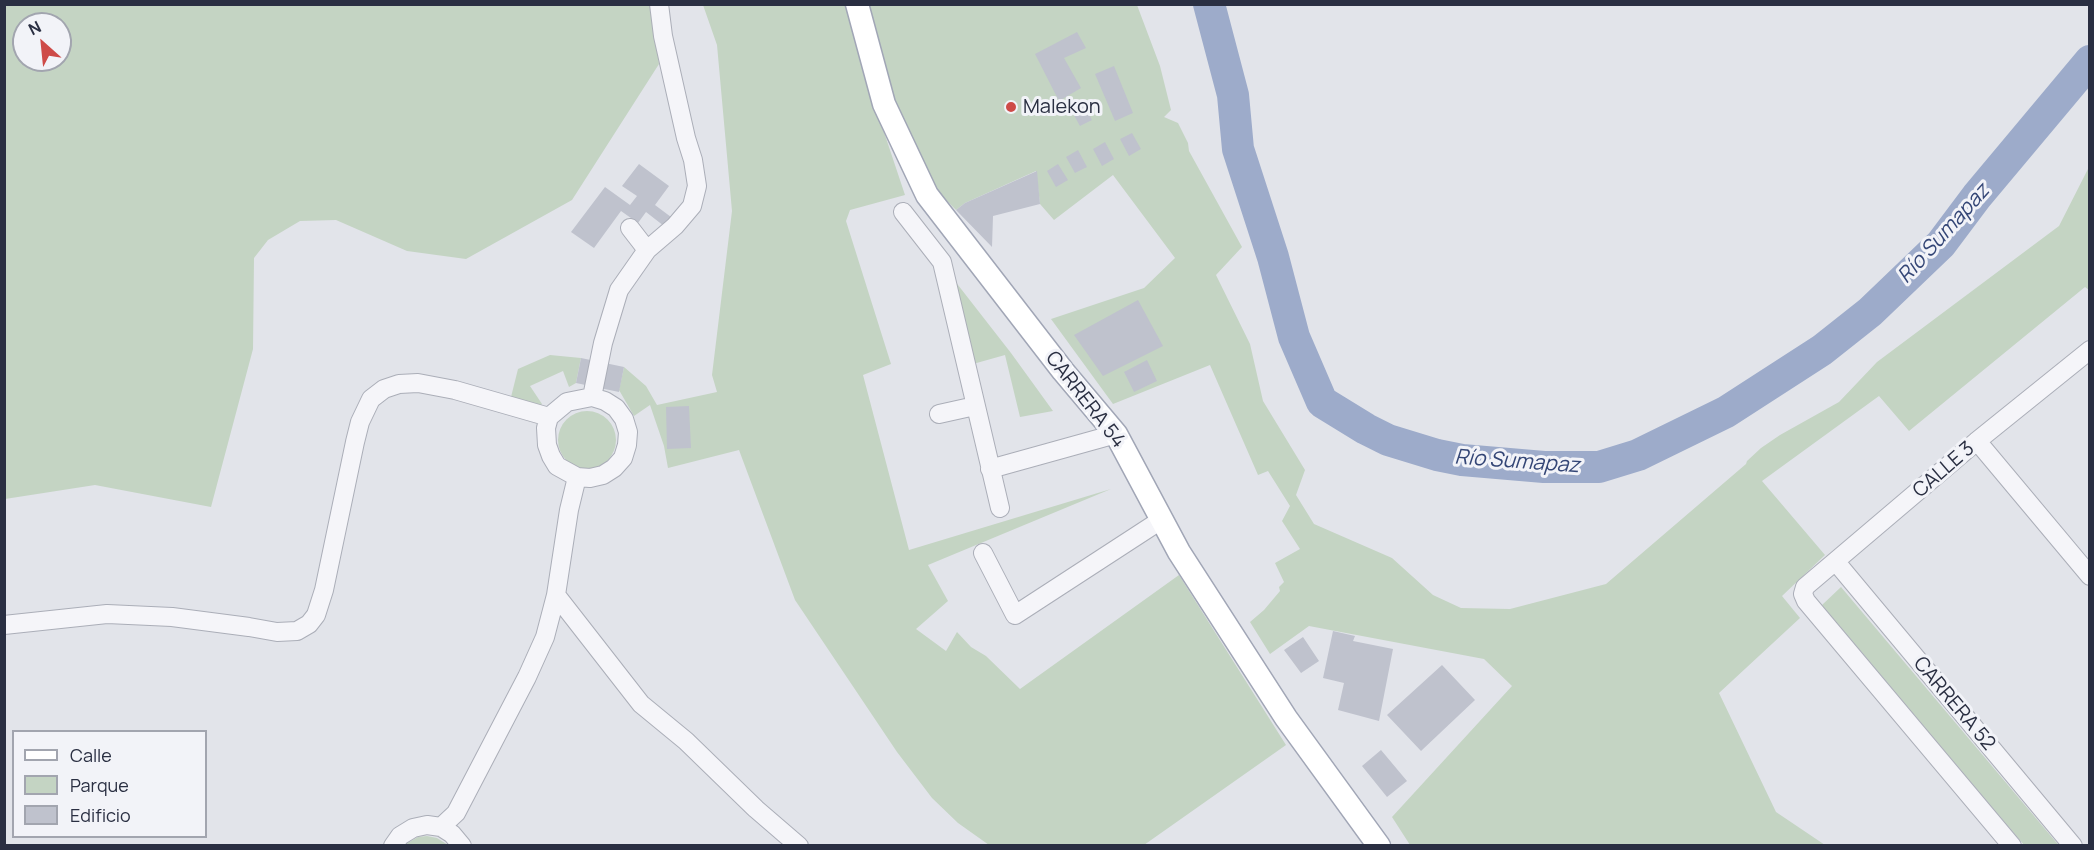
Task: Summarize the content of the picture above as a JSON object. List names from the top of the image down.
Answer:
{
  "streets": {
    "main road": ["CARRERA 54"],
    "street": ["CALLE 3", "CARRERA 52"]
  },
  "crossings": [
    ["CALLE 3", "CARRERA 52"]
  ],
  "water": ["Río Sumapaz"],
  "places": ["Malekon"],
  "legend": ["Calle", "Parque", "Edificio"],
  "north": "top left"
}
